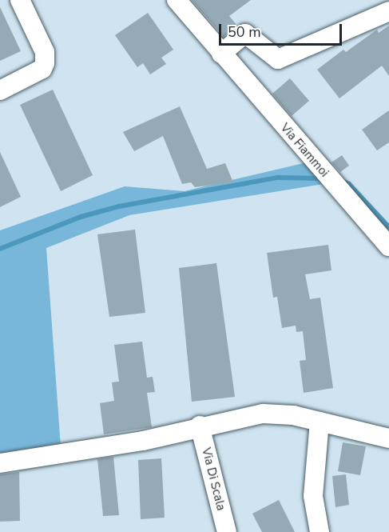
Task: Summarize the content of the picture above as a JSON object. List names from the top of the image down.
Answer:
{
  "streets": {
    "street": ["Via Fiammoi", "Via Di Scala"]
  },
  "scale_bar": "50 m"
}
